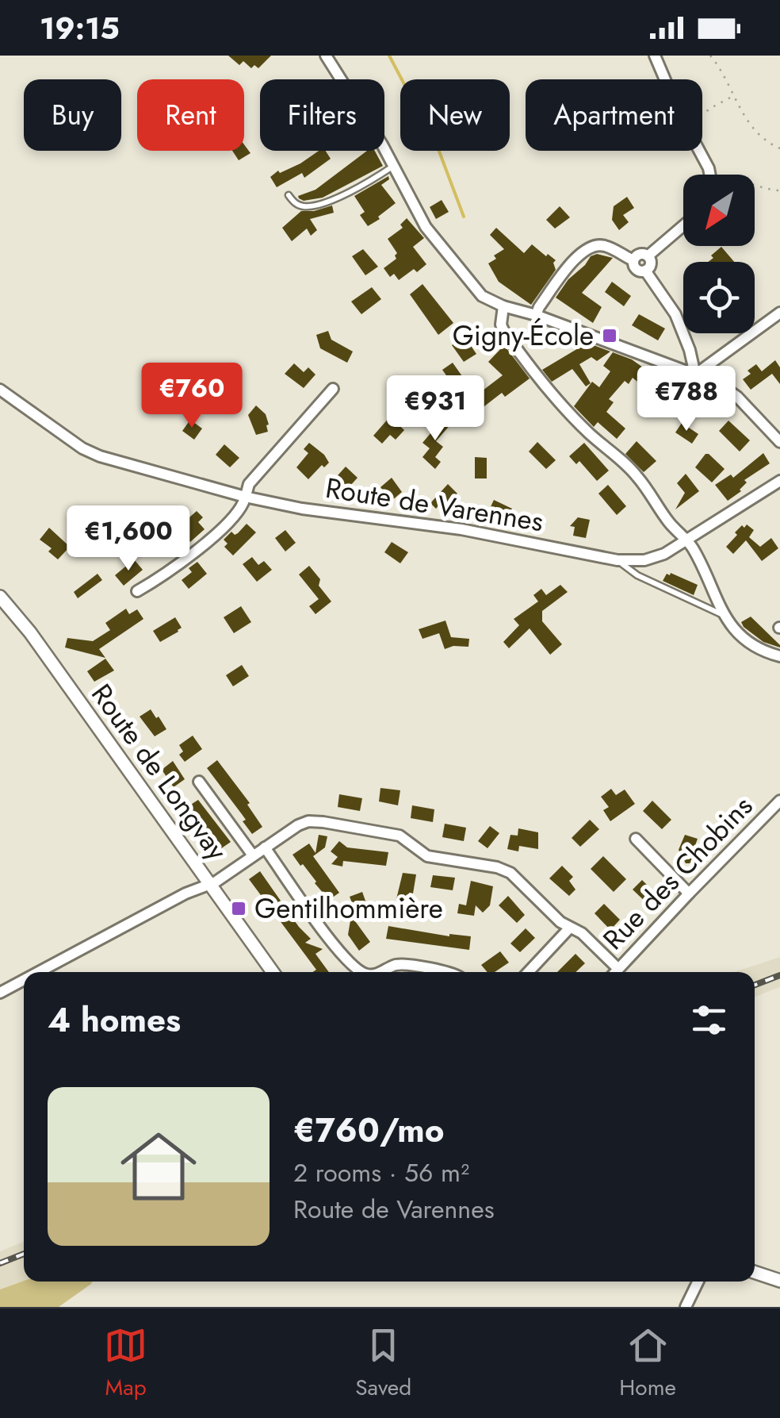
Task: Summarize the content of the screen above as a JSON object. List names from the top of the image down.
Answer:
{
  "streets": {
    "street": ["Route de Varennes", "Route de Longvay", "Rue des Chobins"]
  },
  "places": {
    "transit": ["Gigny-École", "Gentilhommière"]
  },
  "north": "bottom left",
  "page": {
    "status": "19:15",
    "chip": [
      "Buy",
      "Rent",
      "Filters",
      "New",
      "Apartment"
    ],
    "price": [
      "€760",
      "€788",
      "€931",
      "€1,600"
    ],
    "heading": "4 homes",
    "list": [
      {
        "name": "€760/mo",
        "note": "2 rooms · 56 m² · Route de Varennes"
      }
    ],
    "tabs": ["Map", "Saved", "Home"]
  }
}
